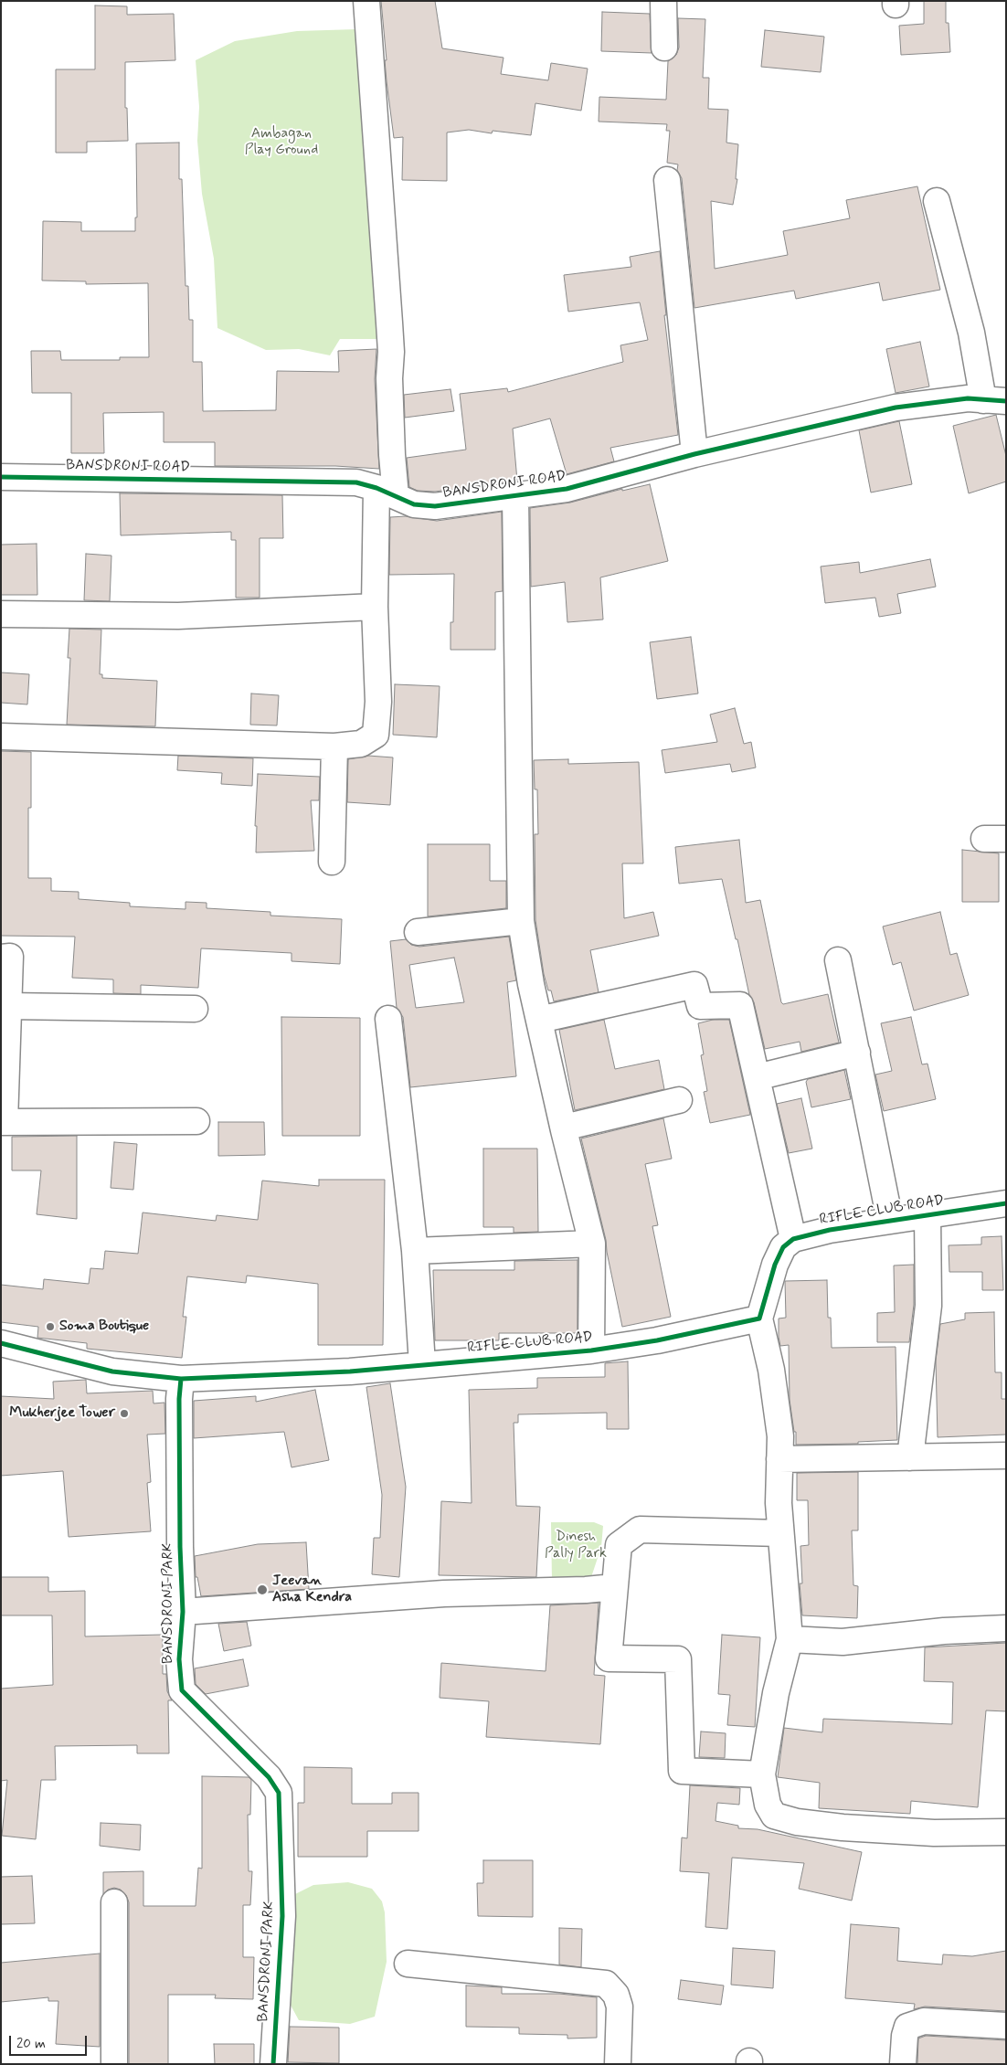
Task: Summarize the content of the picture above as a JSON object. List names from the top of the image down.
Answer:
{
  "streets": {
    "street": ["BANSDRONI ROAD", "RIFLE CLUB ROAD", "BANSDRONI PARK"]
  },
  "crossings": [
    ["RIFLE CLUB ROAD", "BANSDRONI PARK"]
  ],
  "parks": ["Ambagan Play Ground", "Dinesh Pally Park"],
  "places": ["Soma Boutique", "Mukherjee Tower", "Jeevan Asha Kendra"],
  "scale_bar": "20 m"
}
